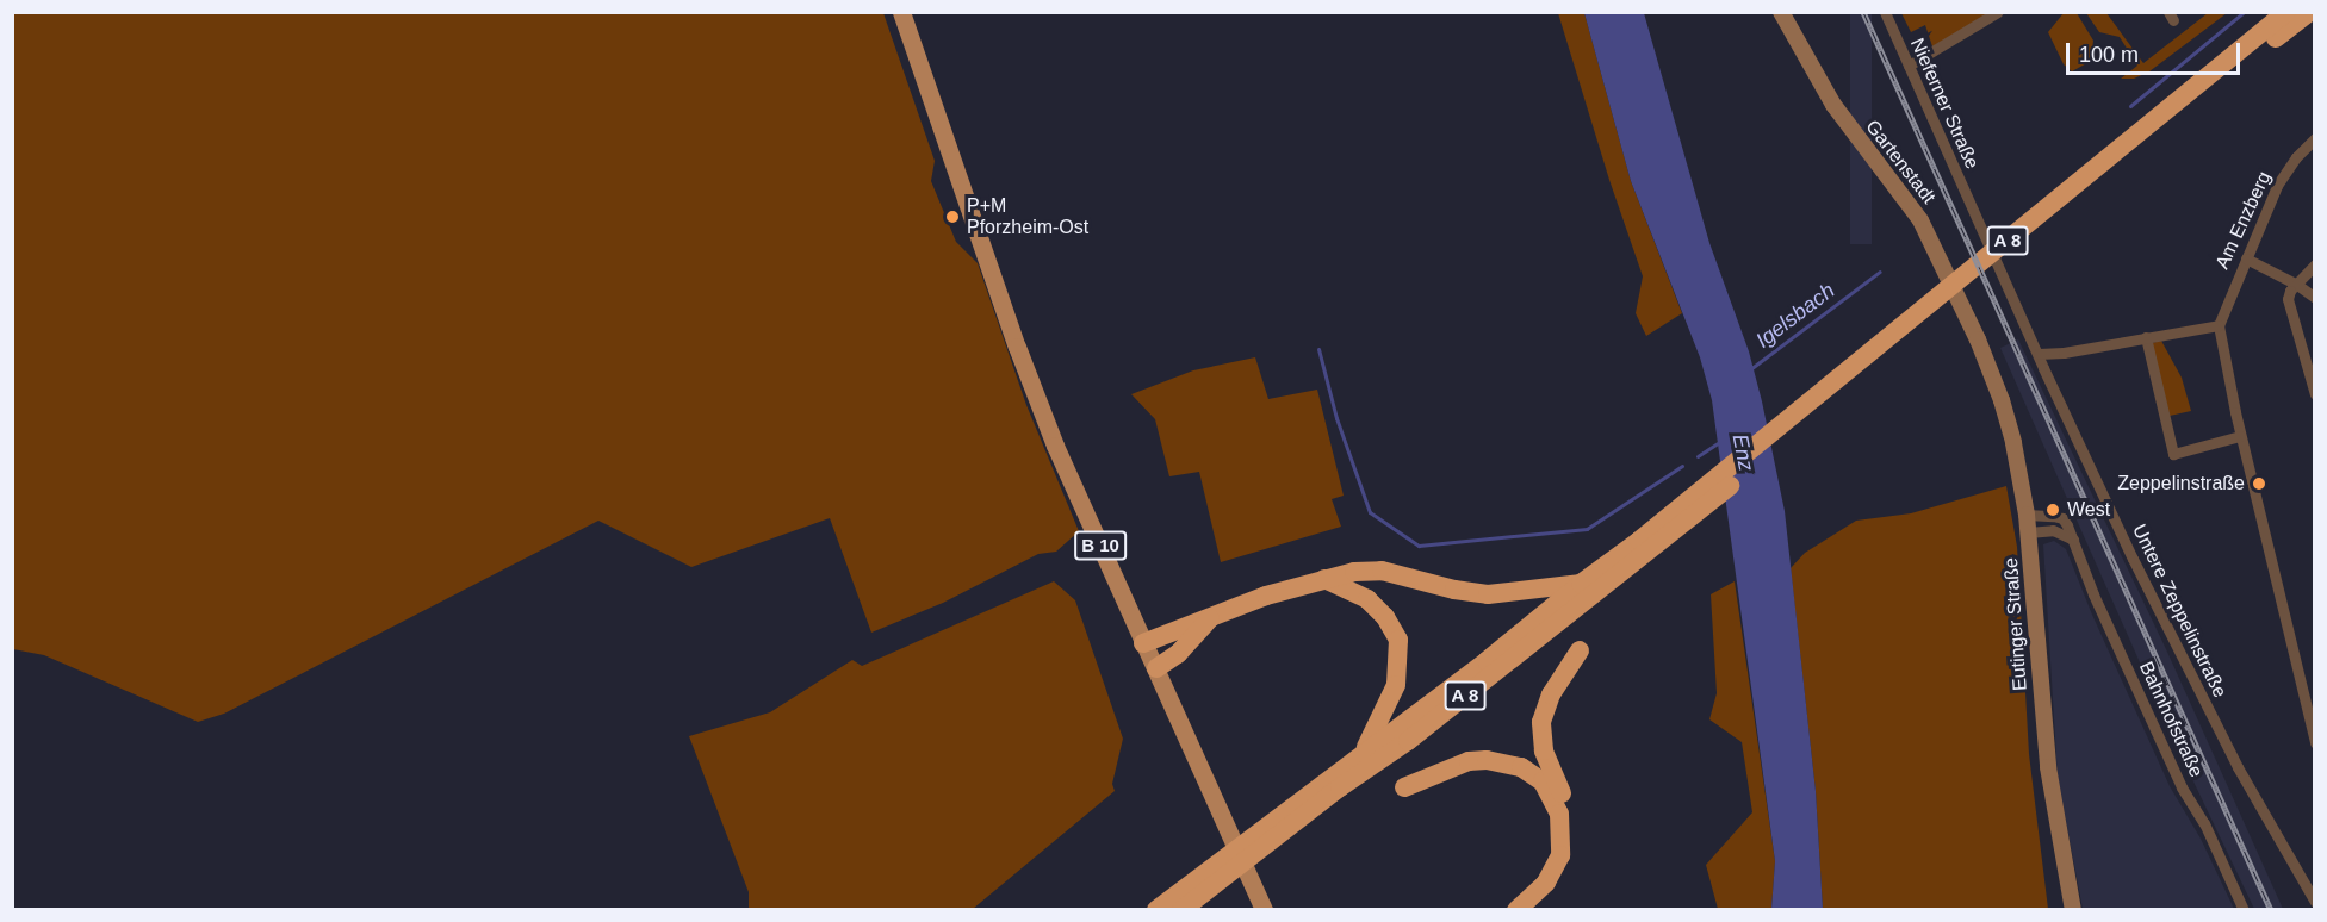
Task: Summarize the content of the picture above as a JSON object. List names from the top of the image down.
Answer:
{
  "streets": {
    "highway": ["A 8"],
    "main road": ["B 10"],
    "street": [
      "Nieferner Straße",
      "Gartenstadt",
      "Am Enzberg",
      "Untere Zeppelinstraße",
      "Eutinger Straße",
      "Bahnhofstraße"
    ]
  },
  "crossings": [
    ["Nieferner Straße", "Untere Zeppelinstraße"],
    ["Gartenstadt", "Eutinger Straße"],
    ["Eutinger Straße", "Bahnhofstraße"]
  ],
  "water": ["Igelsbach", "Enz"],
  "places": ["P+M Pforzheim-Ost", "Zeppelinstraße", "West"],
  "scale_bar": "100 m"
}
